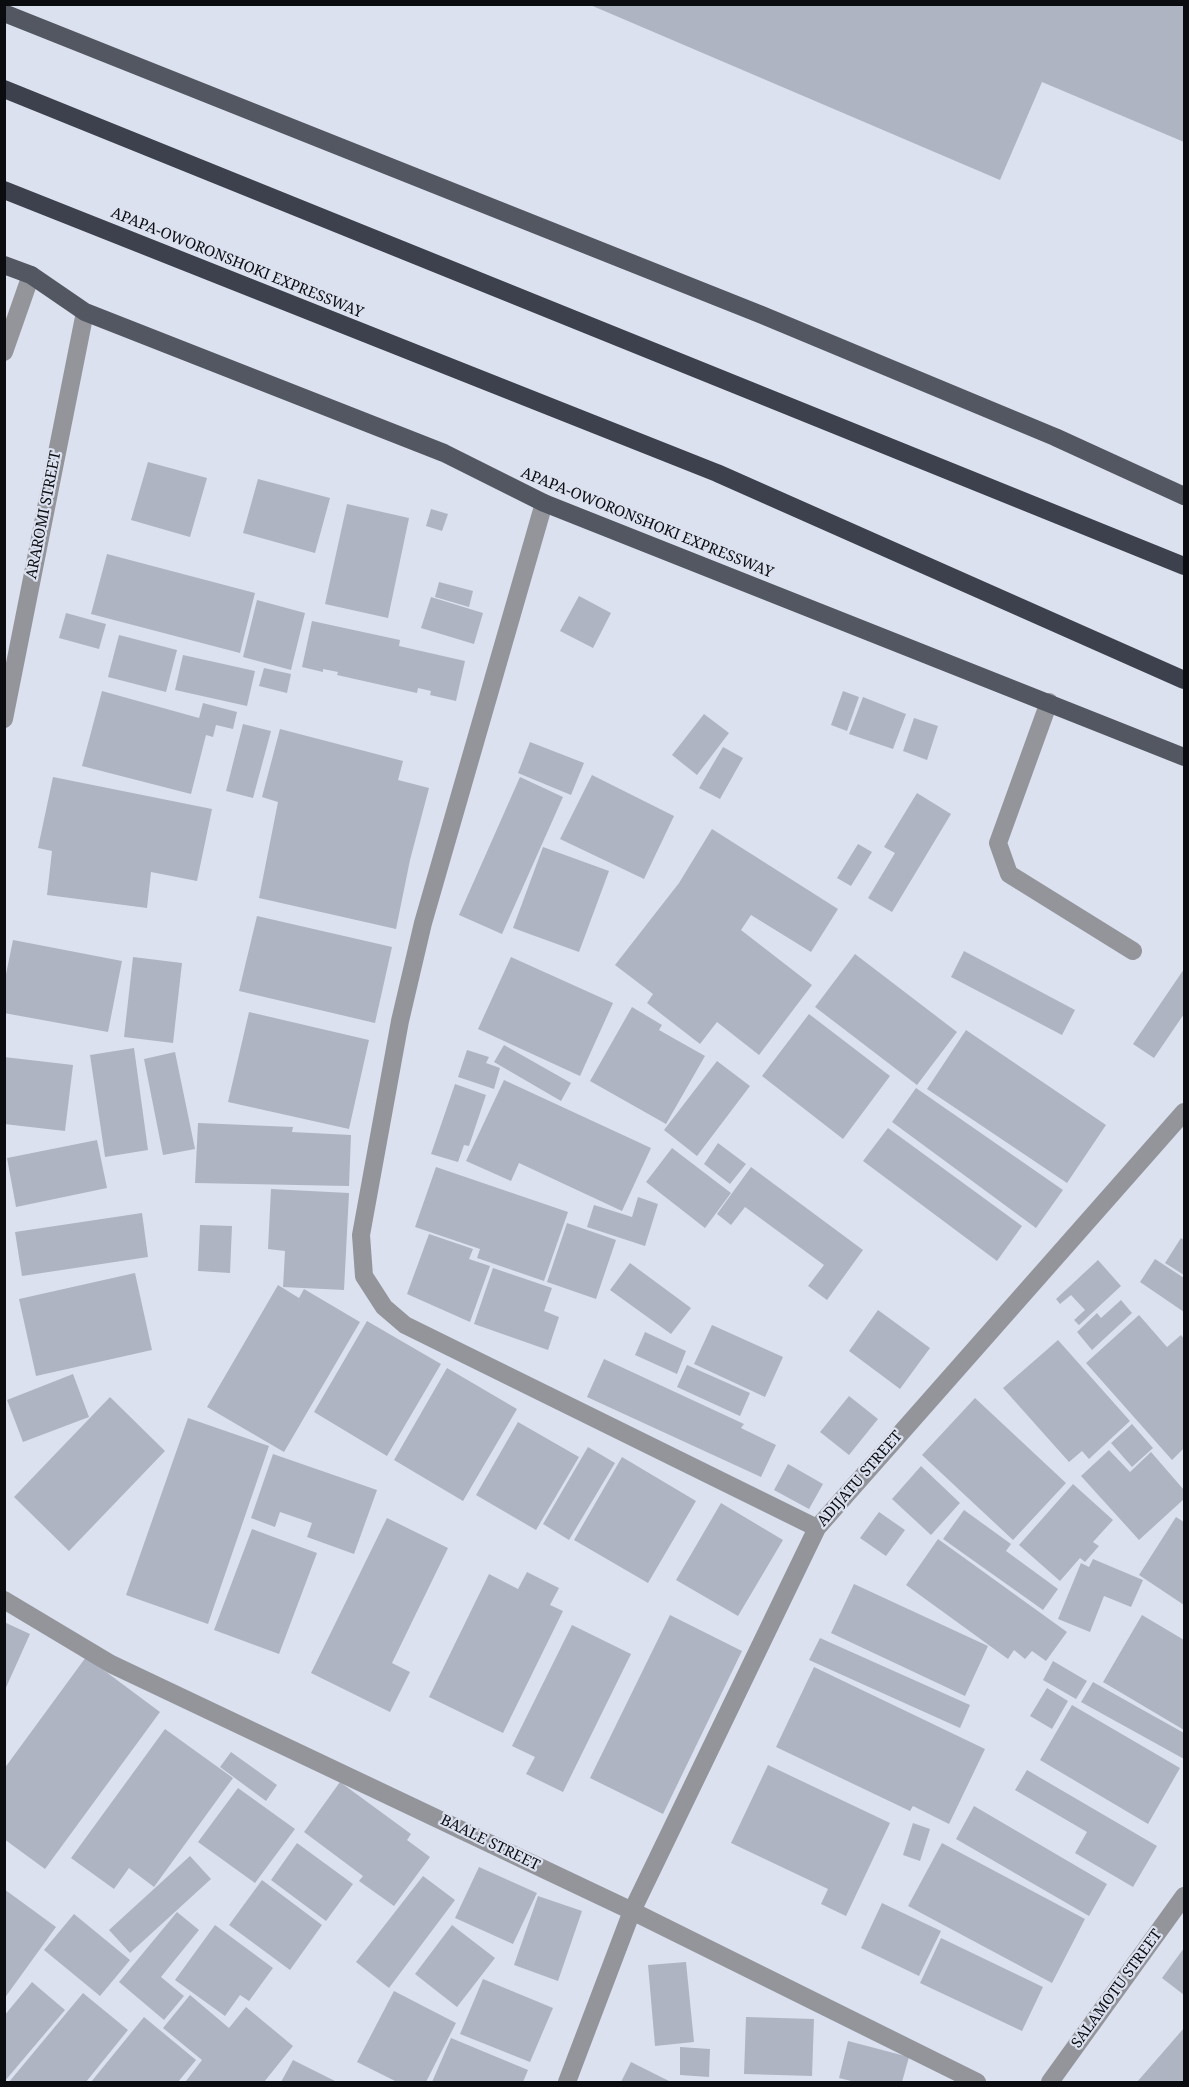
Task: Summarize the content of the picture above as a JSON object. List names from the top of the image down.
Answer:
{
  "streets": {
    "highway": ["APAPA-OWORONSHOKI EXPRESSWAY"],
    "street": [
      "ARAROMI STREET",
      "ADIJATU STREET",
      "BAALE STREET",
      "SALAMOTU STREET"
    ]
  },
  "crossings": [
    ["APAPA-OWORONSHOKI EXPRESSWAY", "ARAROMI STREET"],
    ["ADIJATU STREET", "BAALE STREET"]
  ]
}
